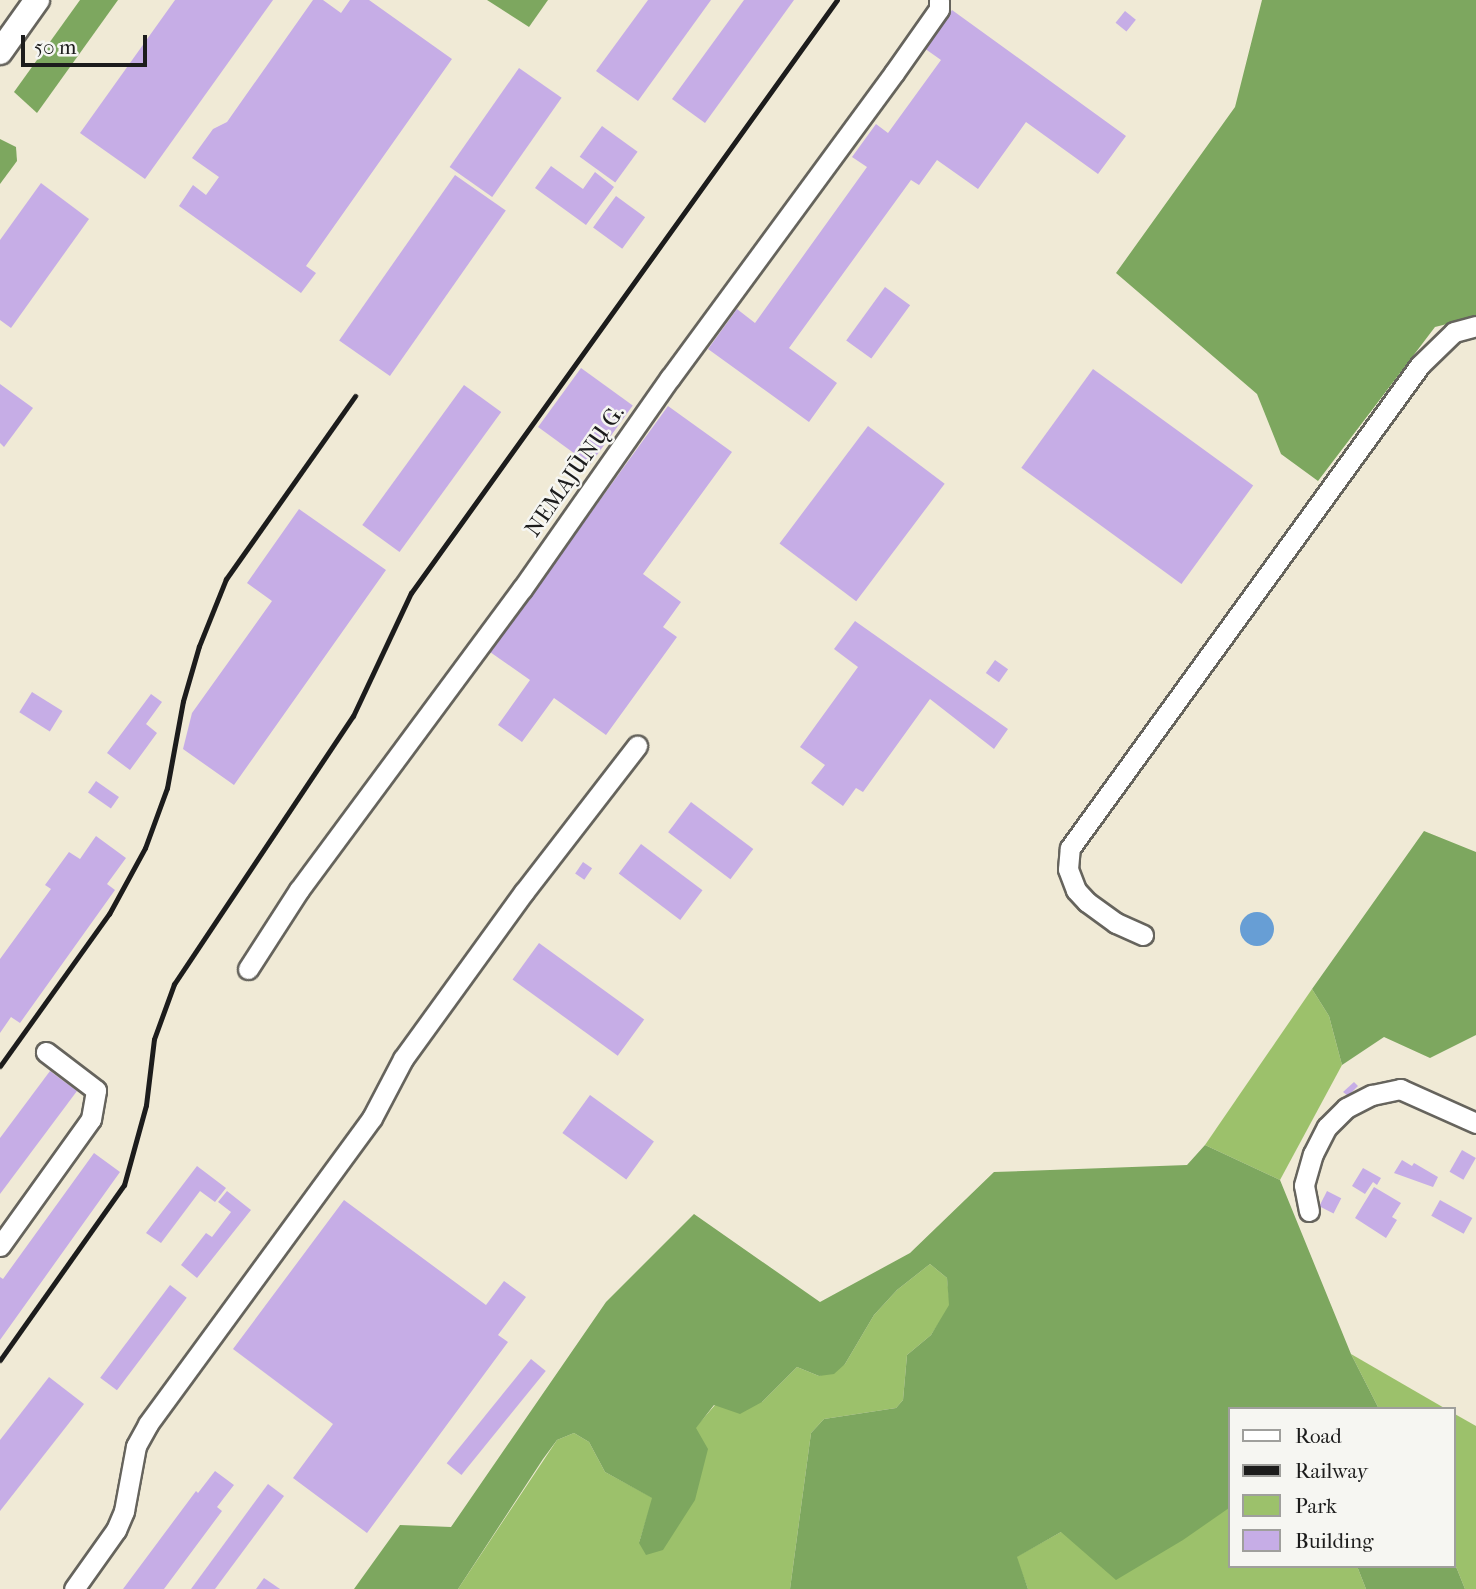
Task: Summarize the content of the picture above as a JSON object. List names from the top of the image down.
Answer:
{
  "streets": {
    "street": ["NEMAJŪNŲ G."]
  },
  "legend": [
    "Road",
    "Railway",
    "Park",
    "Building"
  ],
  "scale_bar": "50 m"
}
